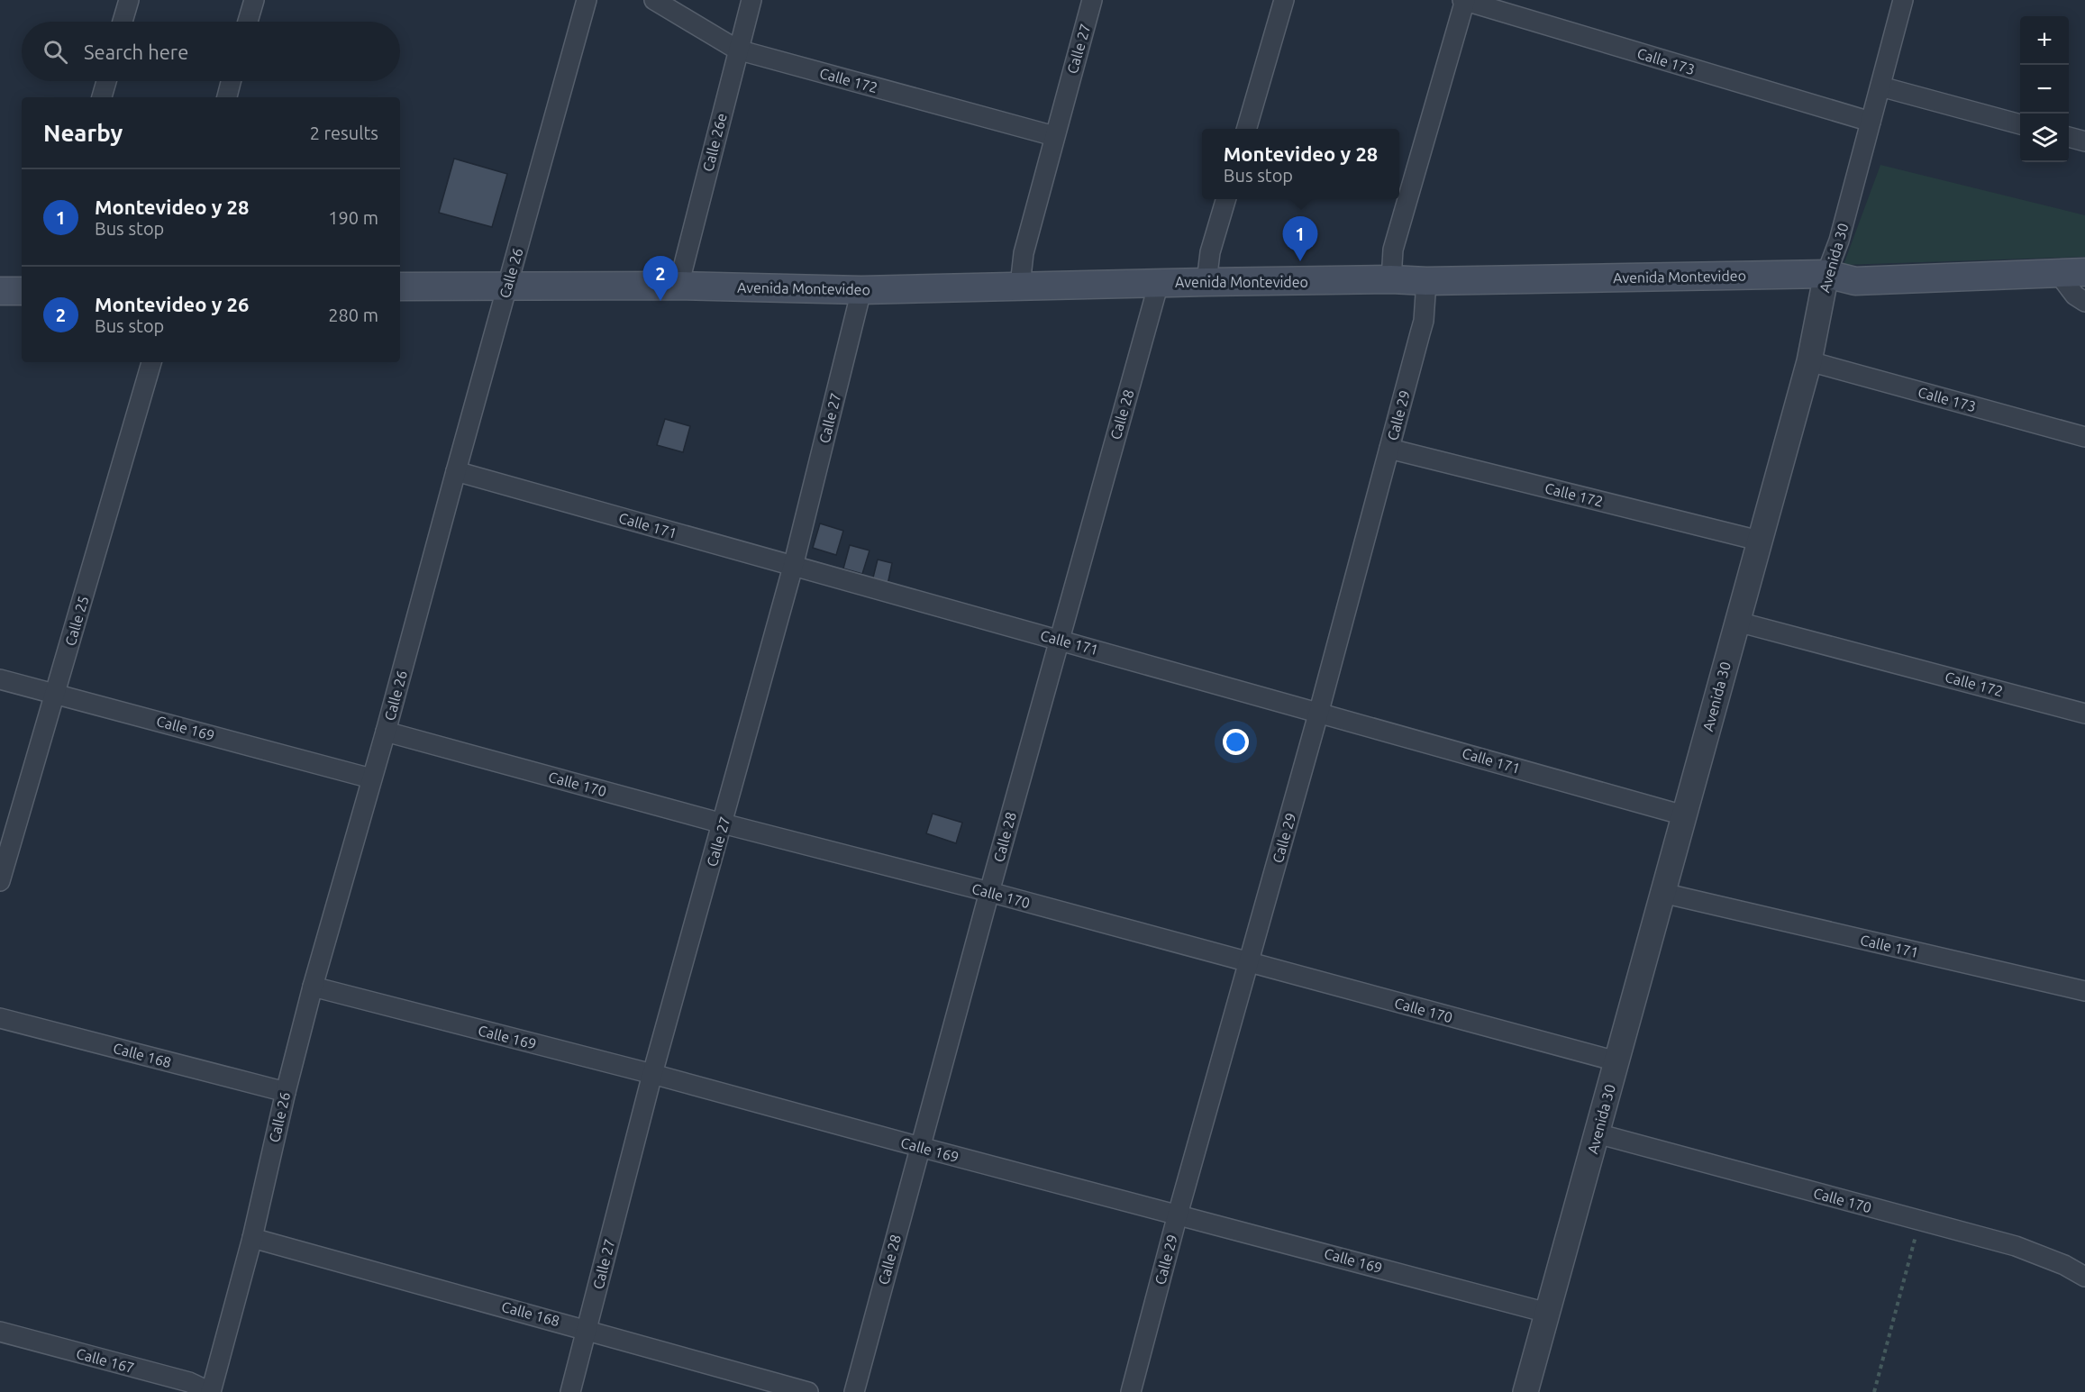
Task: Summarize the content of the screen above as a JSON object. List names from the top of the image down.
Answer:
{
  "streets": {
    "main road": ["Avenida Montevideo"],
    "street": [
      "Calle 27",
      "Calle 173",
      "Calle 172",
      "Calle 26e",
      "Avenida 30",
      "Calle 26",
      "Calle 28",
      "Calle 29",
      "Calle 171",
      "Calle 25",
      "Calle 169",
      "Calle 170",
      "Calle 168",
      "Calle 167"
    ]
  },
  "crossings": [
    ["Calle 27", "Calle 172"],
    ["Calle 27", "Avenida Montevideo"],
    ["Calle 27", "Calle 171"],
    ["Calle 27", "Calle 169"],
    ["Calle 27", "Calle 170"],
    ["Calle 27", "Calle 168"],
    ["Calle 173", "Avenida 30"],
    ["Calle 172", "Calle 26e"],
    ["Calle 172", "Avenida 30"],
    ["Calle 172", "Calle 29"],
    ["Calle 26e", "Avenida Montevideo"],
    ["Avenida 30", "Avenida Montevideo"],
    ["Avenida 30", "Calle 171"],
    ["Avenida 30", "Calle 169"],
    ["Avenida 30", "Calle 170"],
    ["Calle 26", "Avenida Montevideo"],
    ["Calle 26", "Calle 171"],
    ["Calle 26", "Calle 169"],
    ["Calle 26", "Calle 170"],
    ["Calle 26", "Calle 168"],
    ["Calle 26", "Calle 167"],
    ["Avenida Montevideo", "Calle 28"],
    ["Avenida Montevideo", "Calle 29"],
    ["Calle 28", "Calle 171"],
    ["Calle 28", "Calle 169"],
    ["Calle 28", "Calle 170"],
    ["Calle 29", "Calle 171"],
    ["Calle 29", "Calle 169"],
    ["Calle 29", "Calle 170"],
    ["Calle 25", "Calle 169"]
  ],
  "page": {
    "map_buttons": ["+", "−"],
    "search": "Search here",
    "heading": ["Nearby", "2 results"],
    "popup": ["Montevideo y 28", "Bus stop"],
    "list": [
      {
        "mark": "1",
        "name": "Montevideo y 28",
        "note": "Bus stop",
        "value": "190 m"
      },
      {
        "mark": "2",
        "name": "Montevideo y 26",
        "note": "Bus stop",
        "value": "280 m"
      }
    ],
    "pins": ["1", "2"]
  }
}
